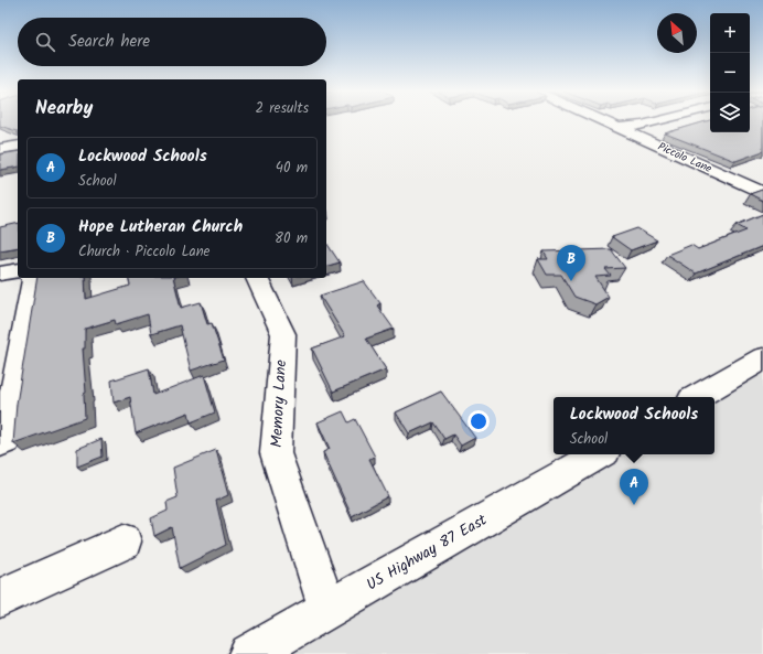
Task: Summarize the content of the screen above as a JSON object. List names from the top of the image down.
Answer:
{
  "streets": {
    "street": ["Piccolo Lane", "Memory Lane", "US Highway 87 East"]
  },
  "crossings": [
    ["Memory Lane", "US Highway 87 East"]
  ],
  "north": "top left",
  "page": {
    "map_buttons": ["+", "−"],
    "search": "Search here",
    "heading": ["Nearby", "2 results"],
    "list": [
      {
        "mark": "A",
        "name": "Lockwood Schools",
        "note": "School",
        "value": "40 m"
      },
      {
        "mark": "B",
        "name": "Hope Lutheran Church",
        "note": "Church · Piccolo Lane",
        "value": "80 m"
      }
    ],
    "pins": ["B", "A"],
    "popup": ["Lockwood Schools", "School"]
  }
}
